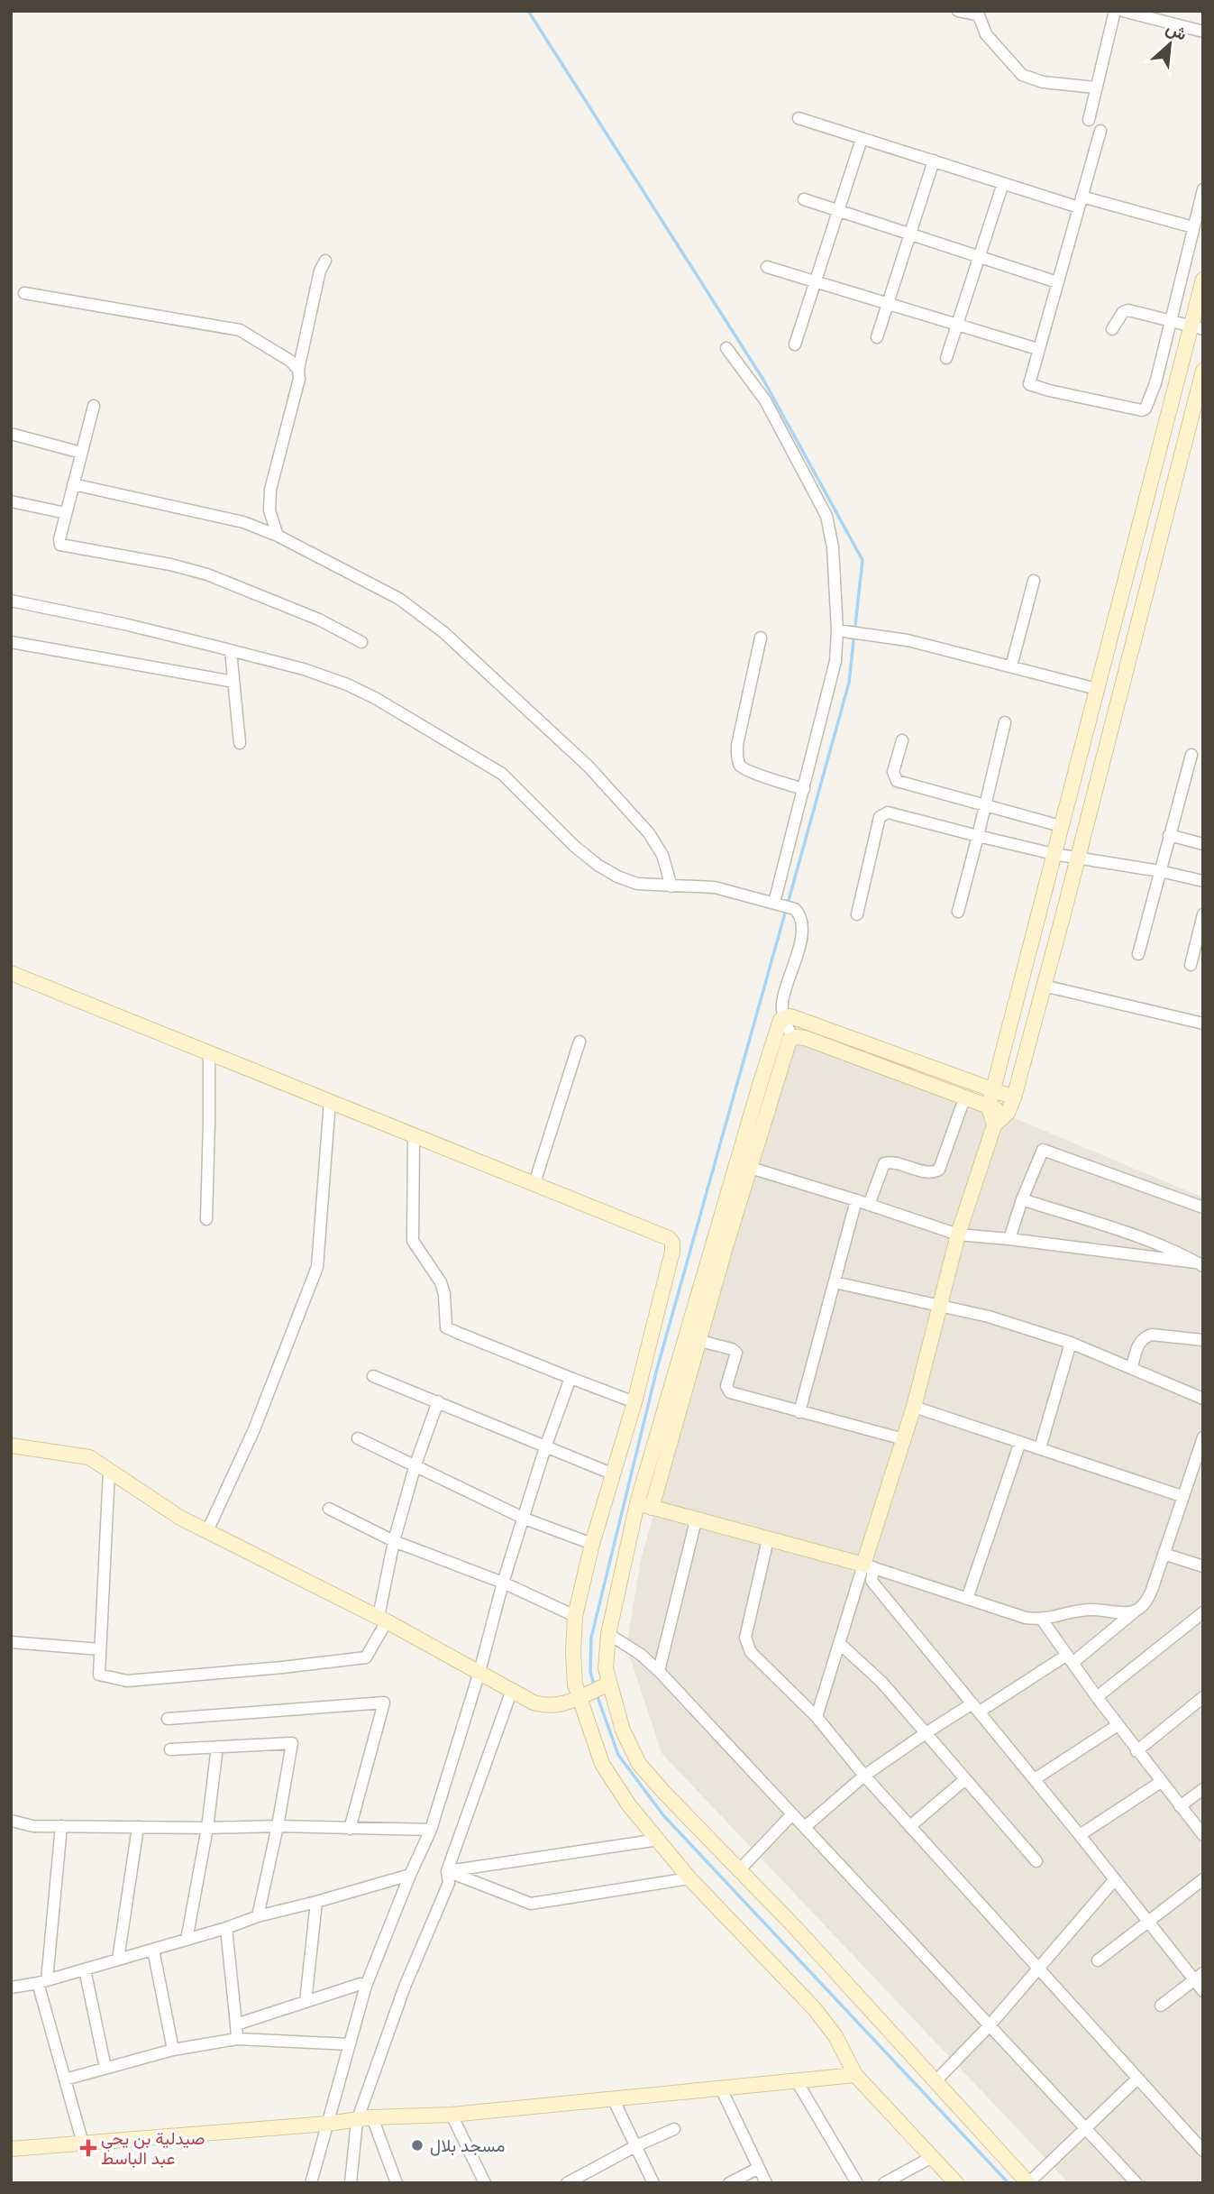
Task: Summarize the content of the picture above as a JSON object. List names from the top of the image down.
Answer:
{
  "places": {
    "other": ["مسجد بلال"],
    "health": ["صيدلية بن يحي عبد الباسط"]
  },
  "north": "top right"
}
